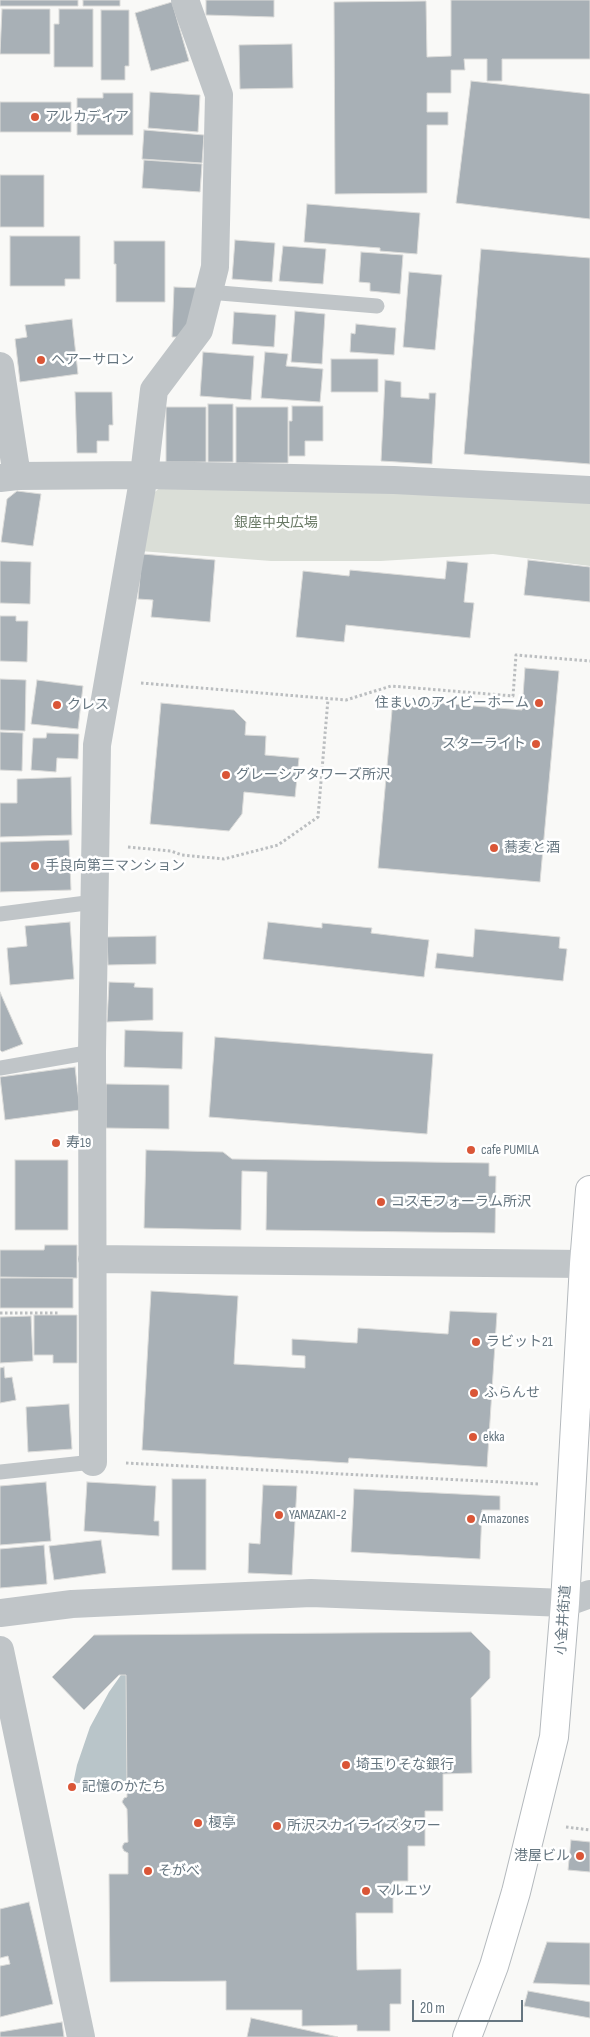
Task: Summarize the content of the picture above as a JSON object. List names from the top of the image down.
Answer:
{
  "streets": {
    "main road": ["小金井街道"]
  },
  "parks": ["銀座中央広場"],
  "places": [
    "アルカディア",
    "ヘアーサロン",
    "住まいのアイビーホーム",
    "クレス",
    "スターライト",
    "グレーシアタワーズ所沢",
    "蕎麦と酒",
    "手良向第三マンション",
    "寿19",
    "cafe PUMILA",
    "コスモフォーラム所沢",
    "ラビット21",
    "ふらんせ",
    "ekka",
    "YAMAZAKI-2",
    "Amazones",
    "埼玉りそな銀行",
    "記憶のかたち",
    "榎亭",
    "所沢スカイライズタワー",
    "港屋ビル",
    "そがべ",
    "マルエツ"
  ],
  "scale_bar": "20 m"
}
